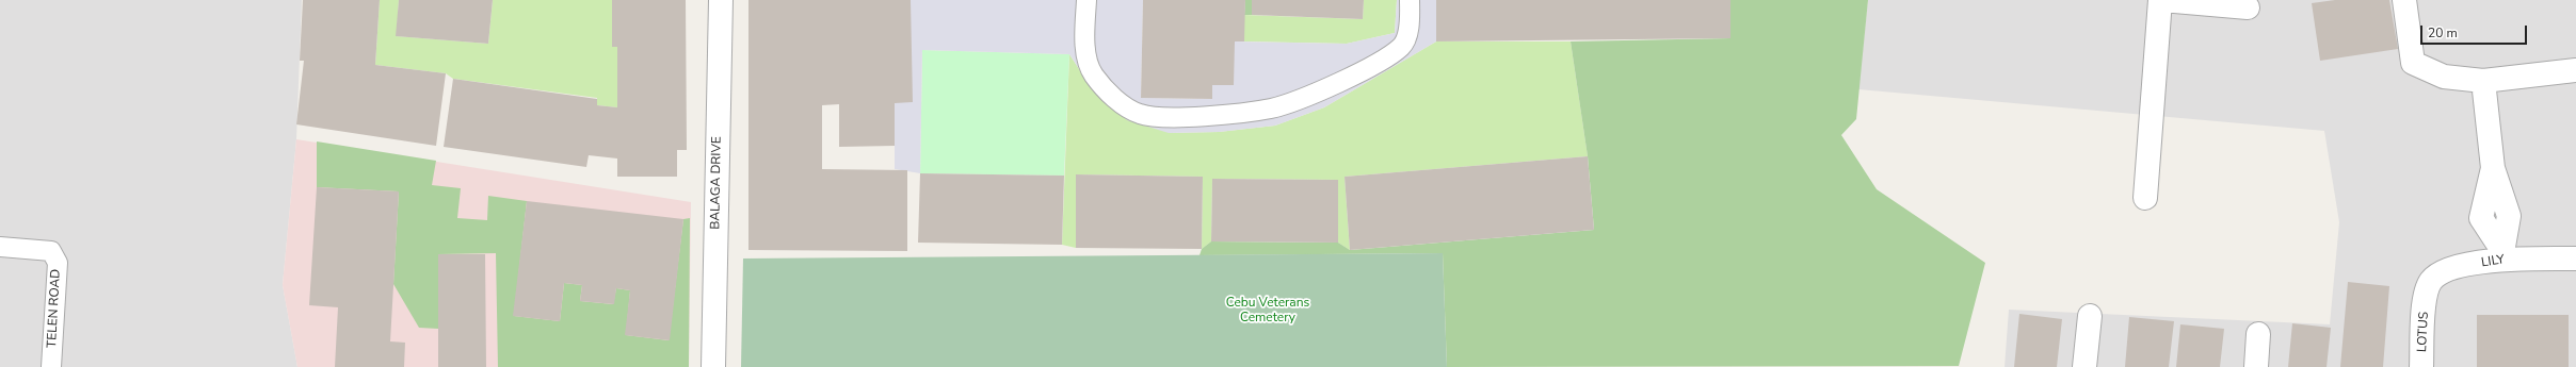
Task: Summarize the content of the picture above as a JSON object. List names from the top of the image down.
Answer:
{
  "streets": {
    "street": ["BALAGA DRIVE", "LILY", "LOTUS"],
    "lane": ["TELEN ROAD"]
  },
  "crossings": [
    ["LILY", "LOTUS"]
  ],
  "parks": ["Cebu Veterans Cemetery"],
  "scale_bar": "20 m"
}
